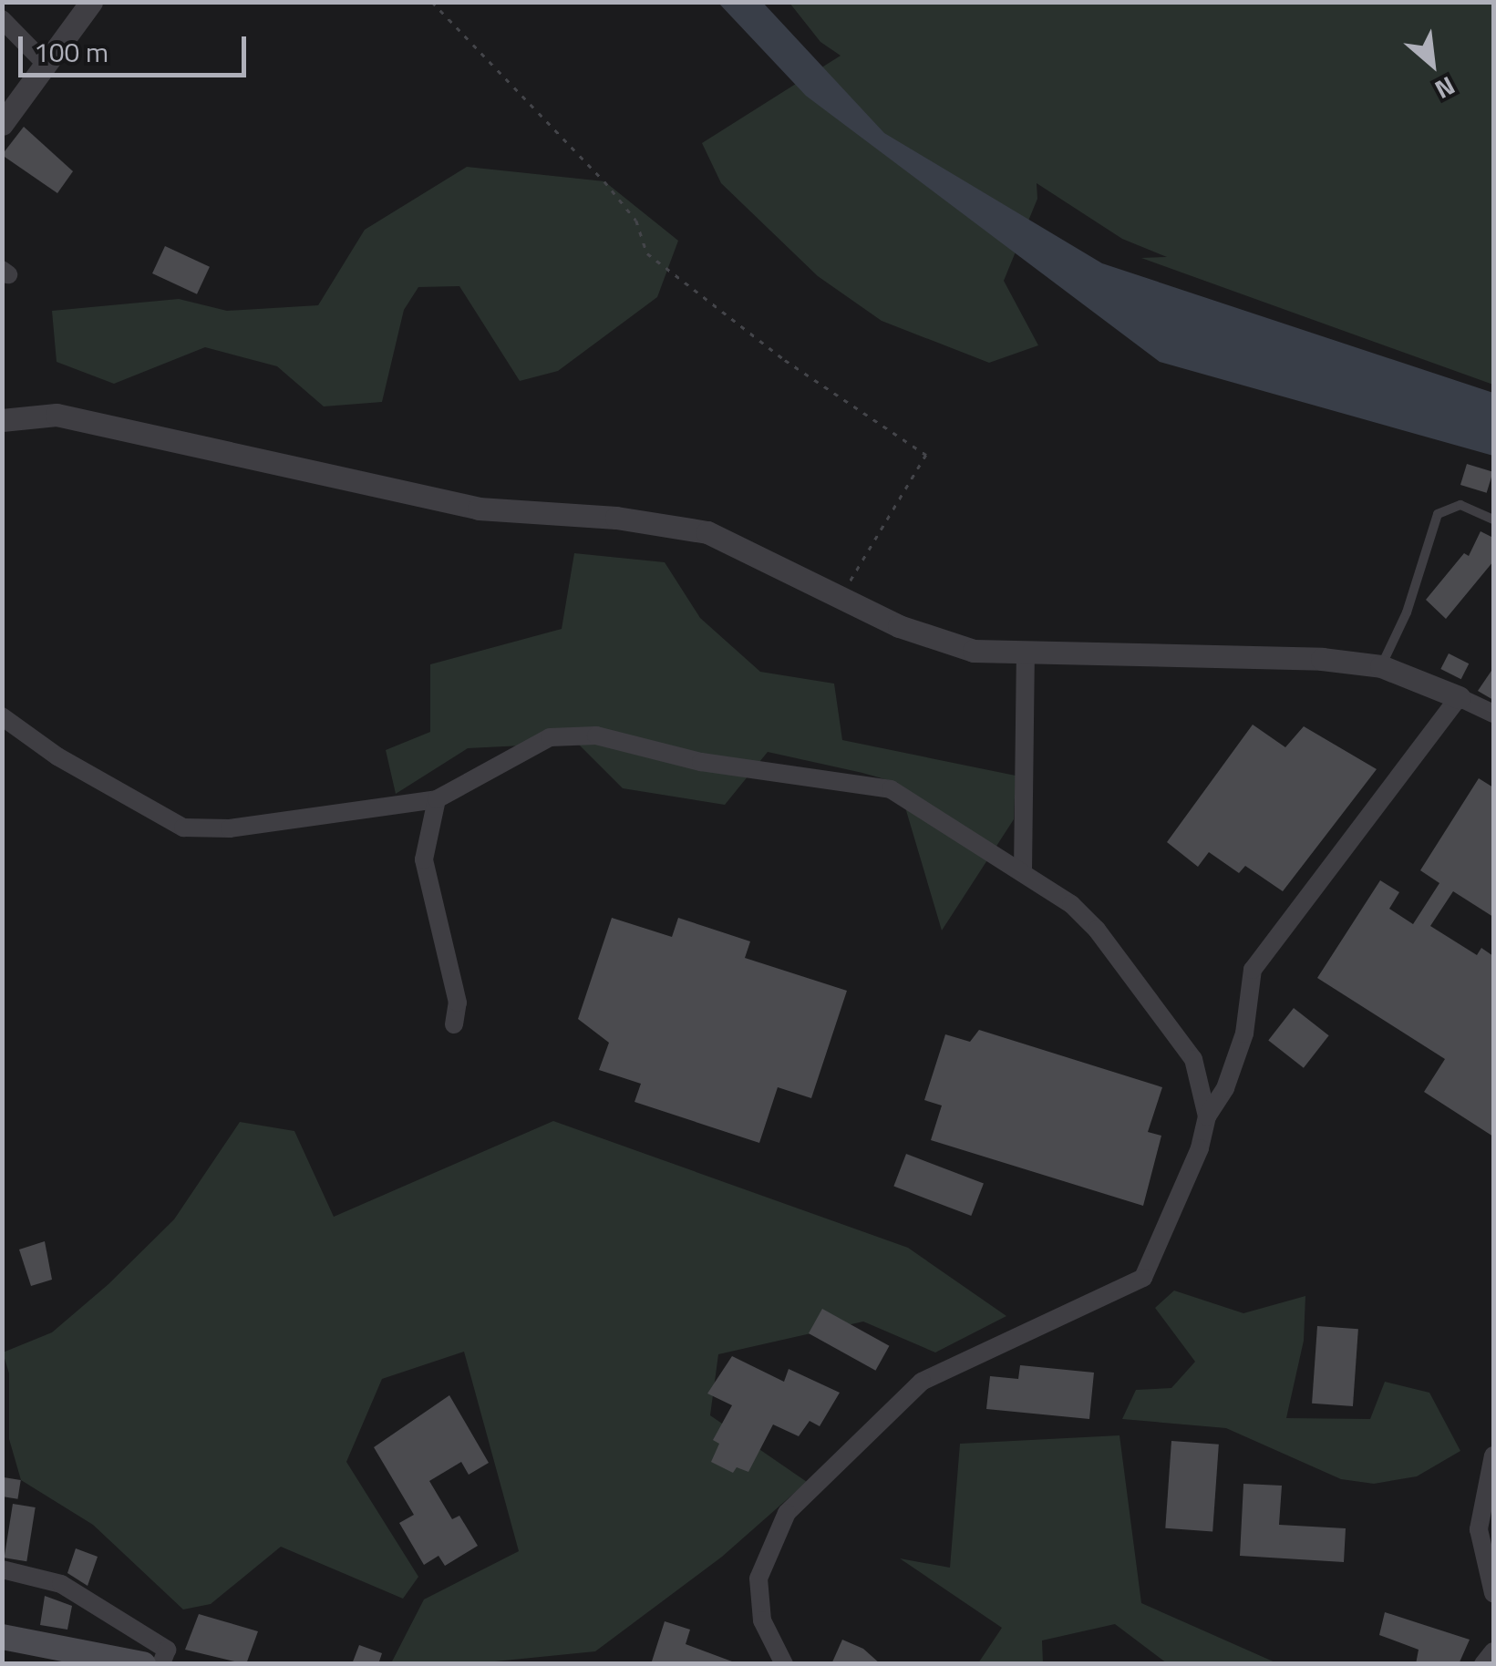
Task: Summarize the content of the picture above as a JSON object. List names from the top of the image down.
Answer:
{
  "scale_bar": "100 m",
  "north": "bottom right"
}
